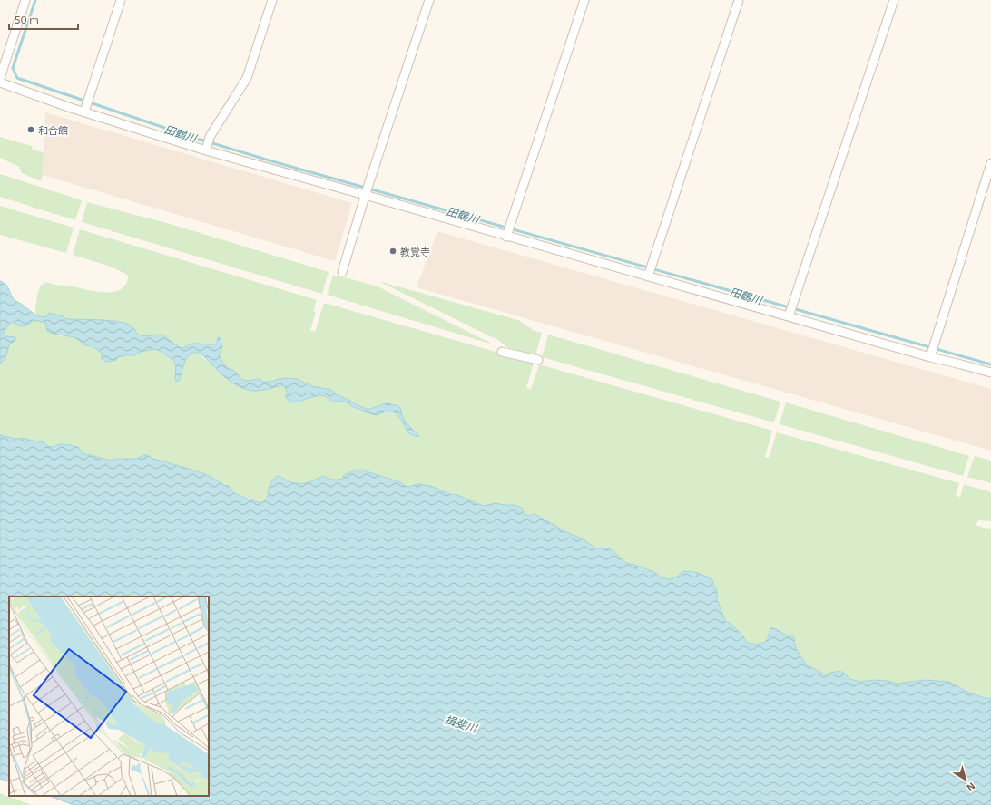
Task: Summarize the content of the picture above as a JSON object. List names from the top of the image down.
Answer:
{
  "water": ["田鶴川", "揖斐川"],
  "places": ["和合館", "教覚寺"],
  "scale_bar": "50 m",
  "north": "bottom right"
}
